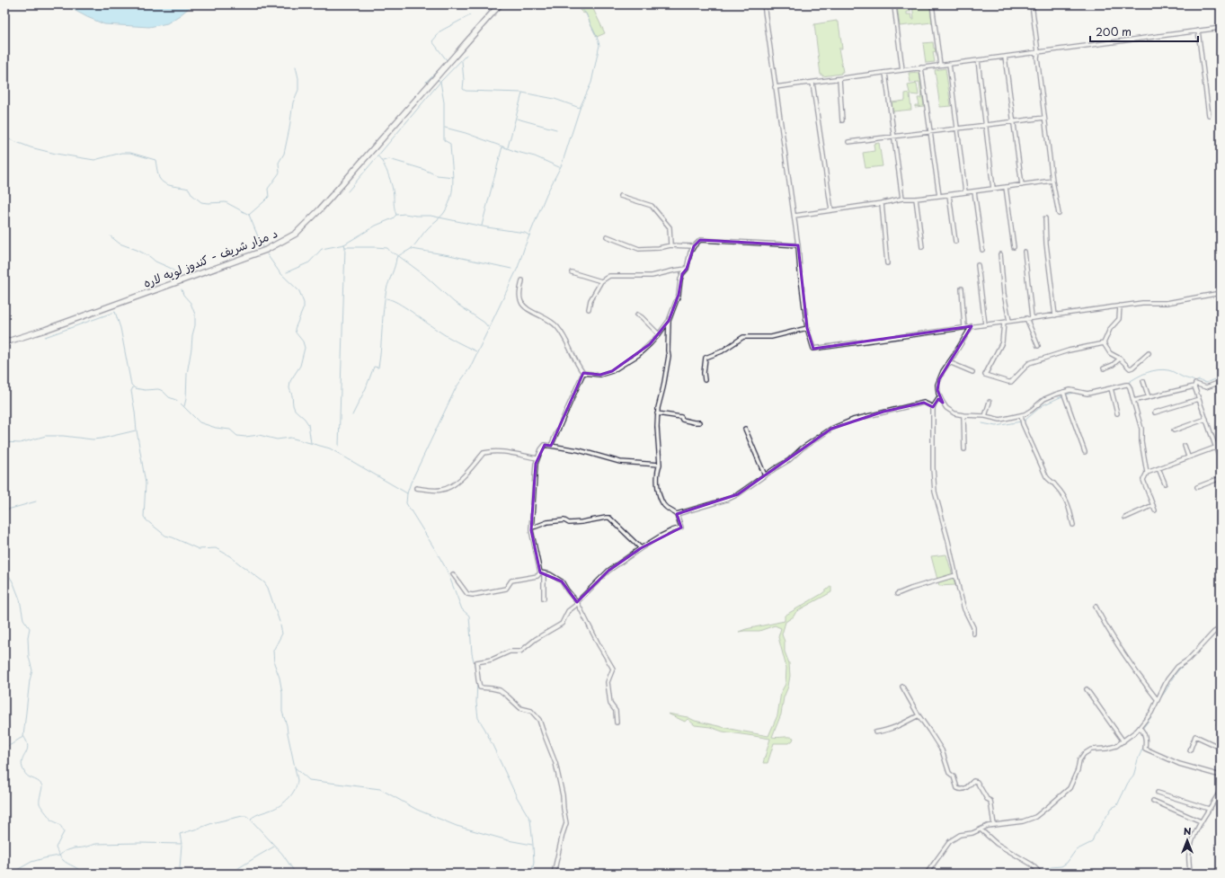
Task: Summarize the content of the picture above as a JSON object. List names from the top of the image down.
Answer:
{
  "streets": {
    "main road": ["د مزار شریف - کندوز لویه لاره"]
  },
  "scale_bar": "200 m",
  "north": "top"
}
